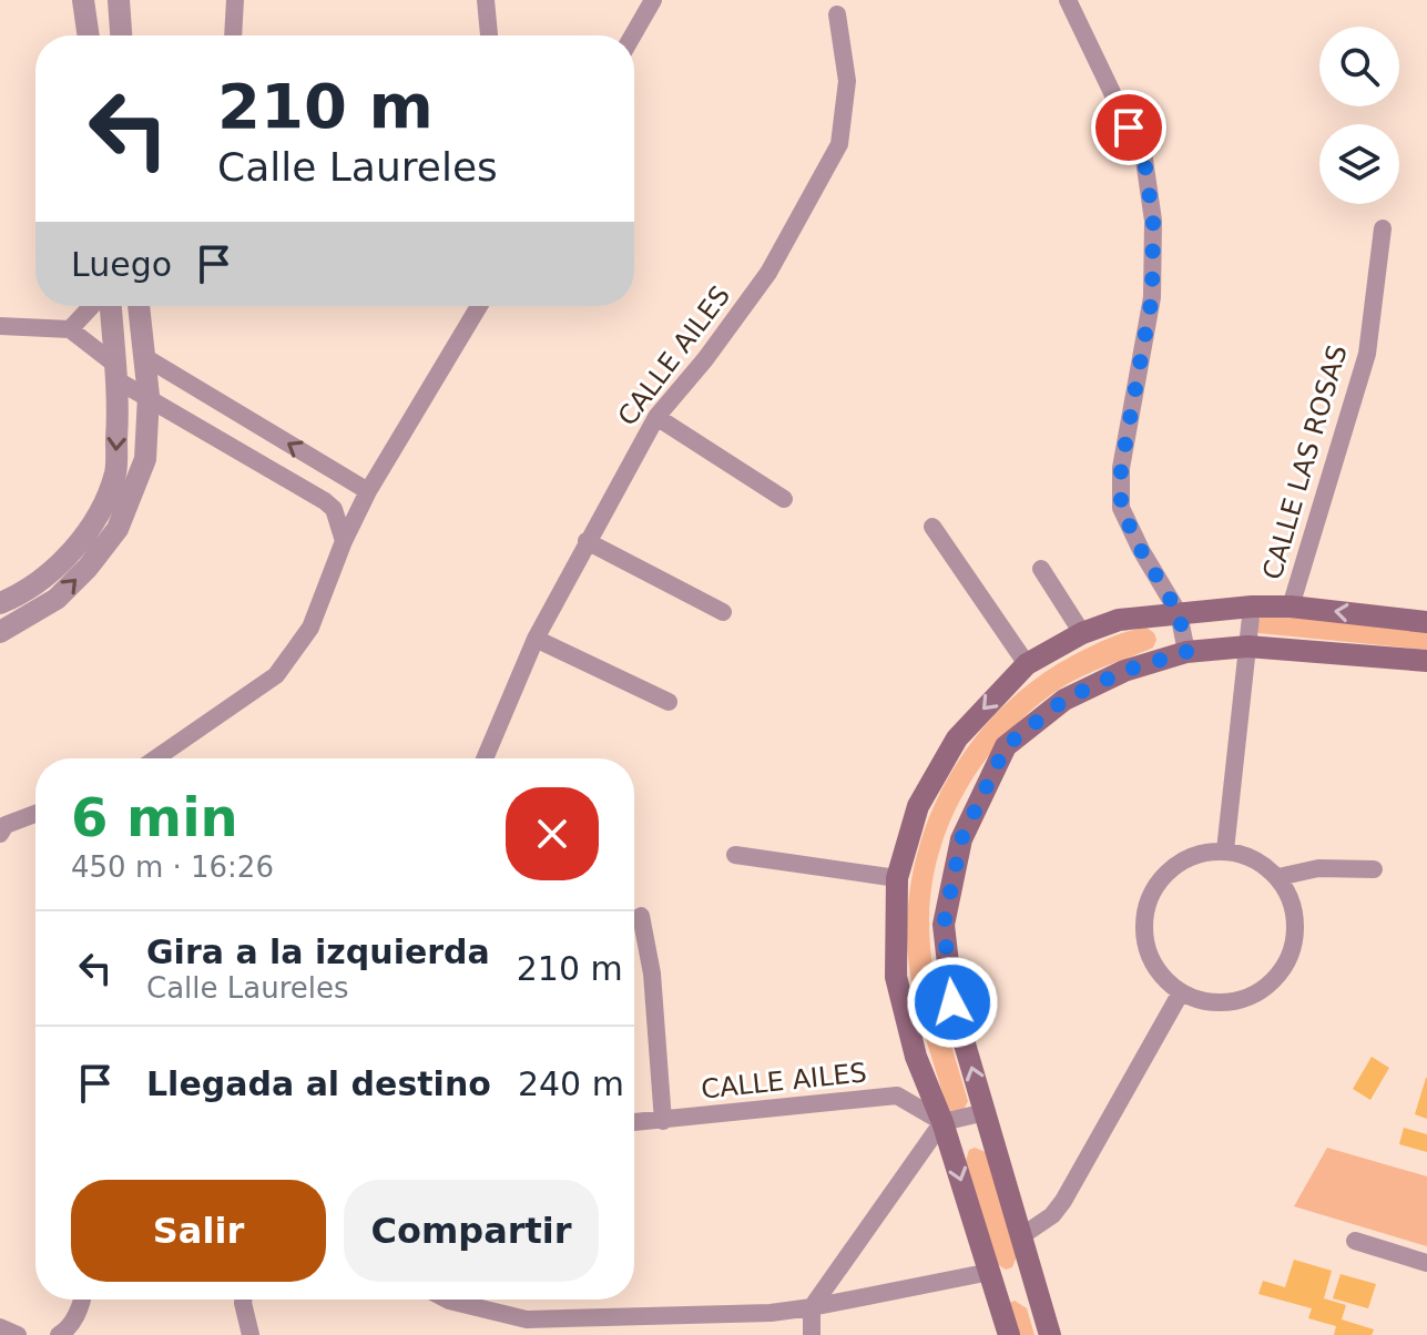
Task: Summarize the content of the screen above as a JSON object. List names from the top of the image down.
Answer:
{
  "streets": {
    "street": ["CALLE AILES", "CALLE LAS ROSAS"]
  },
  "page": {
    "turn": ["210 m", "Calle Laureles"],
    "then": "Luego",
    "heading": ["6 min", "450 m · 16:26"],
    "list": [
      {
        "name": "Gira a la izquierda",
        "note": "Calle Laureles",
        "value": "210 m"
      },
      {
        "name": "Llegada al destino",
        "value": "240 m"
      }
    ],
    "buttons": ["Salir", "Compartir"]
  }
}
